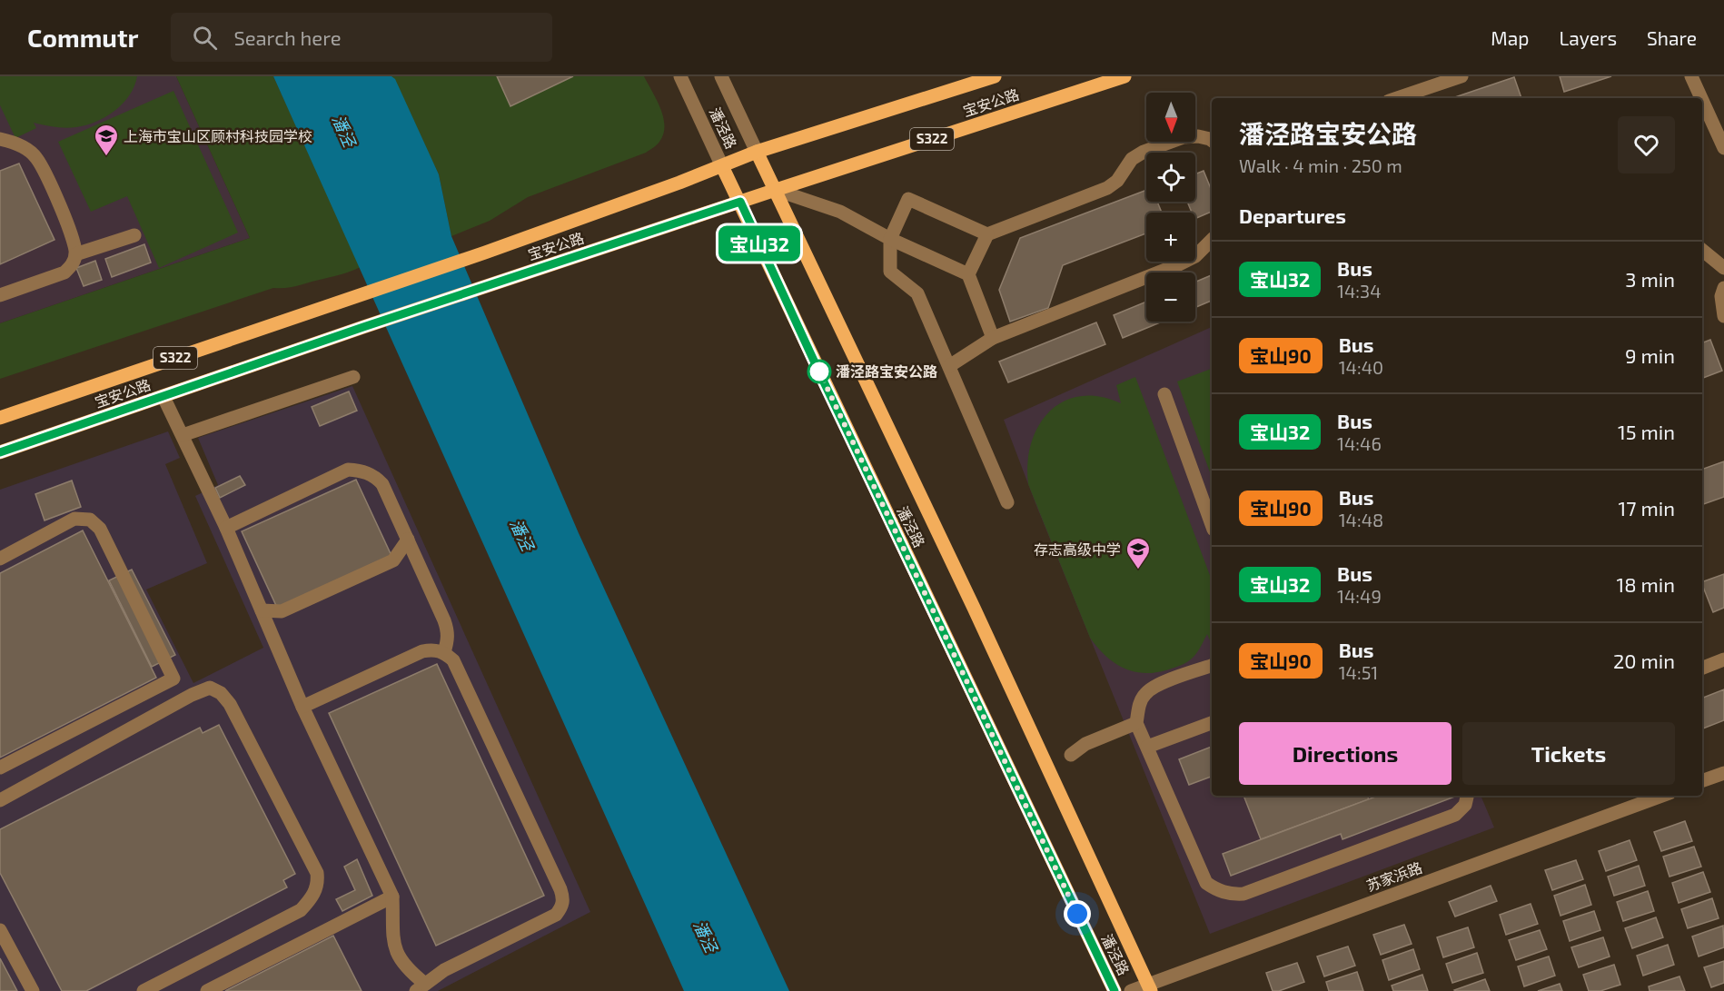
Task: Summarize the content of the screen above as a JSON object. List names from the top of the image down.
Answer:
{
  "streets": {
    "main road": ["宝安公路", "潘泾路", "S322"],
    "street": ["苏家浜路"]
  },
  "crossings": [
    ["宝安公路", "潘泾路"],
    ["潘泾路", "苏家浜路"]
  ],
  "water": ["潘泾"],
  "places": {
    "school or university": ["上海市宝山区顾村科技园学校", "存志高级中学"],
    "other": ["潘泾路宝安公路"]
  },
  "lines": ["bus line 宝山32"],
  "north": "bottom",
  "page": {
    "header": "Commutr",
    "search": "Search here",
    "nav": ["Map", "Layers", "Share"],
    "on_map": "宝山32",
    "map_buttons": ["+", "−"],
    "heading": [
      ["潘泾路宝安公路", "Walk · 4 min · 250 m"],
      "Departures"
    ],
    "list": [
      {
        "mark": "宝山32",
        "name": "Bus",
        "note": "14:34",
        "value": "3 min"
      },
      {
        "mark": "宝山90",
        "name": "Bus",
        "note": "14:40",
        "value": "9 min"
      },
      {
        "mark": "宝山32",
        "name": "Bus",
        "note": "14:46",
        "value": "15 min"
      },
      {
        "mark": "宝山90",
        "name": "Bus",
        "note": "14:48",
        "value": "17 min"
      },
      {
        "mark": "宝山32",
        "name": "Bus",
        "note": "14:49",
        "value": "18 min"
      },
      {
        "mark": "宝山90",
        "name": "Bus",
        "note": "14:51",
        "value": "20 min"
      }
    ],
    "buttons": ["Directions", "Tickets"]
  }
}
